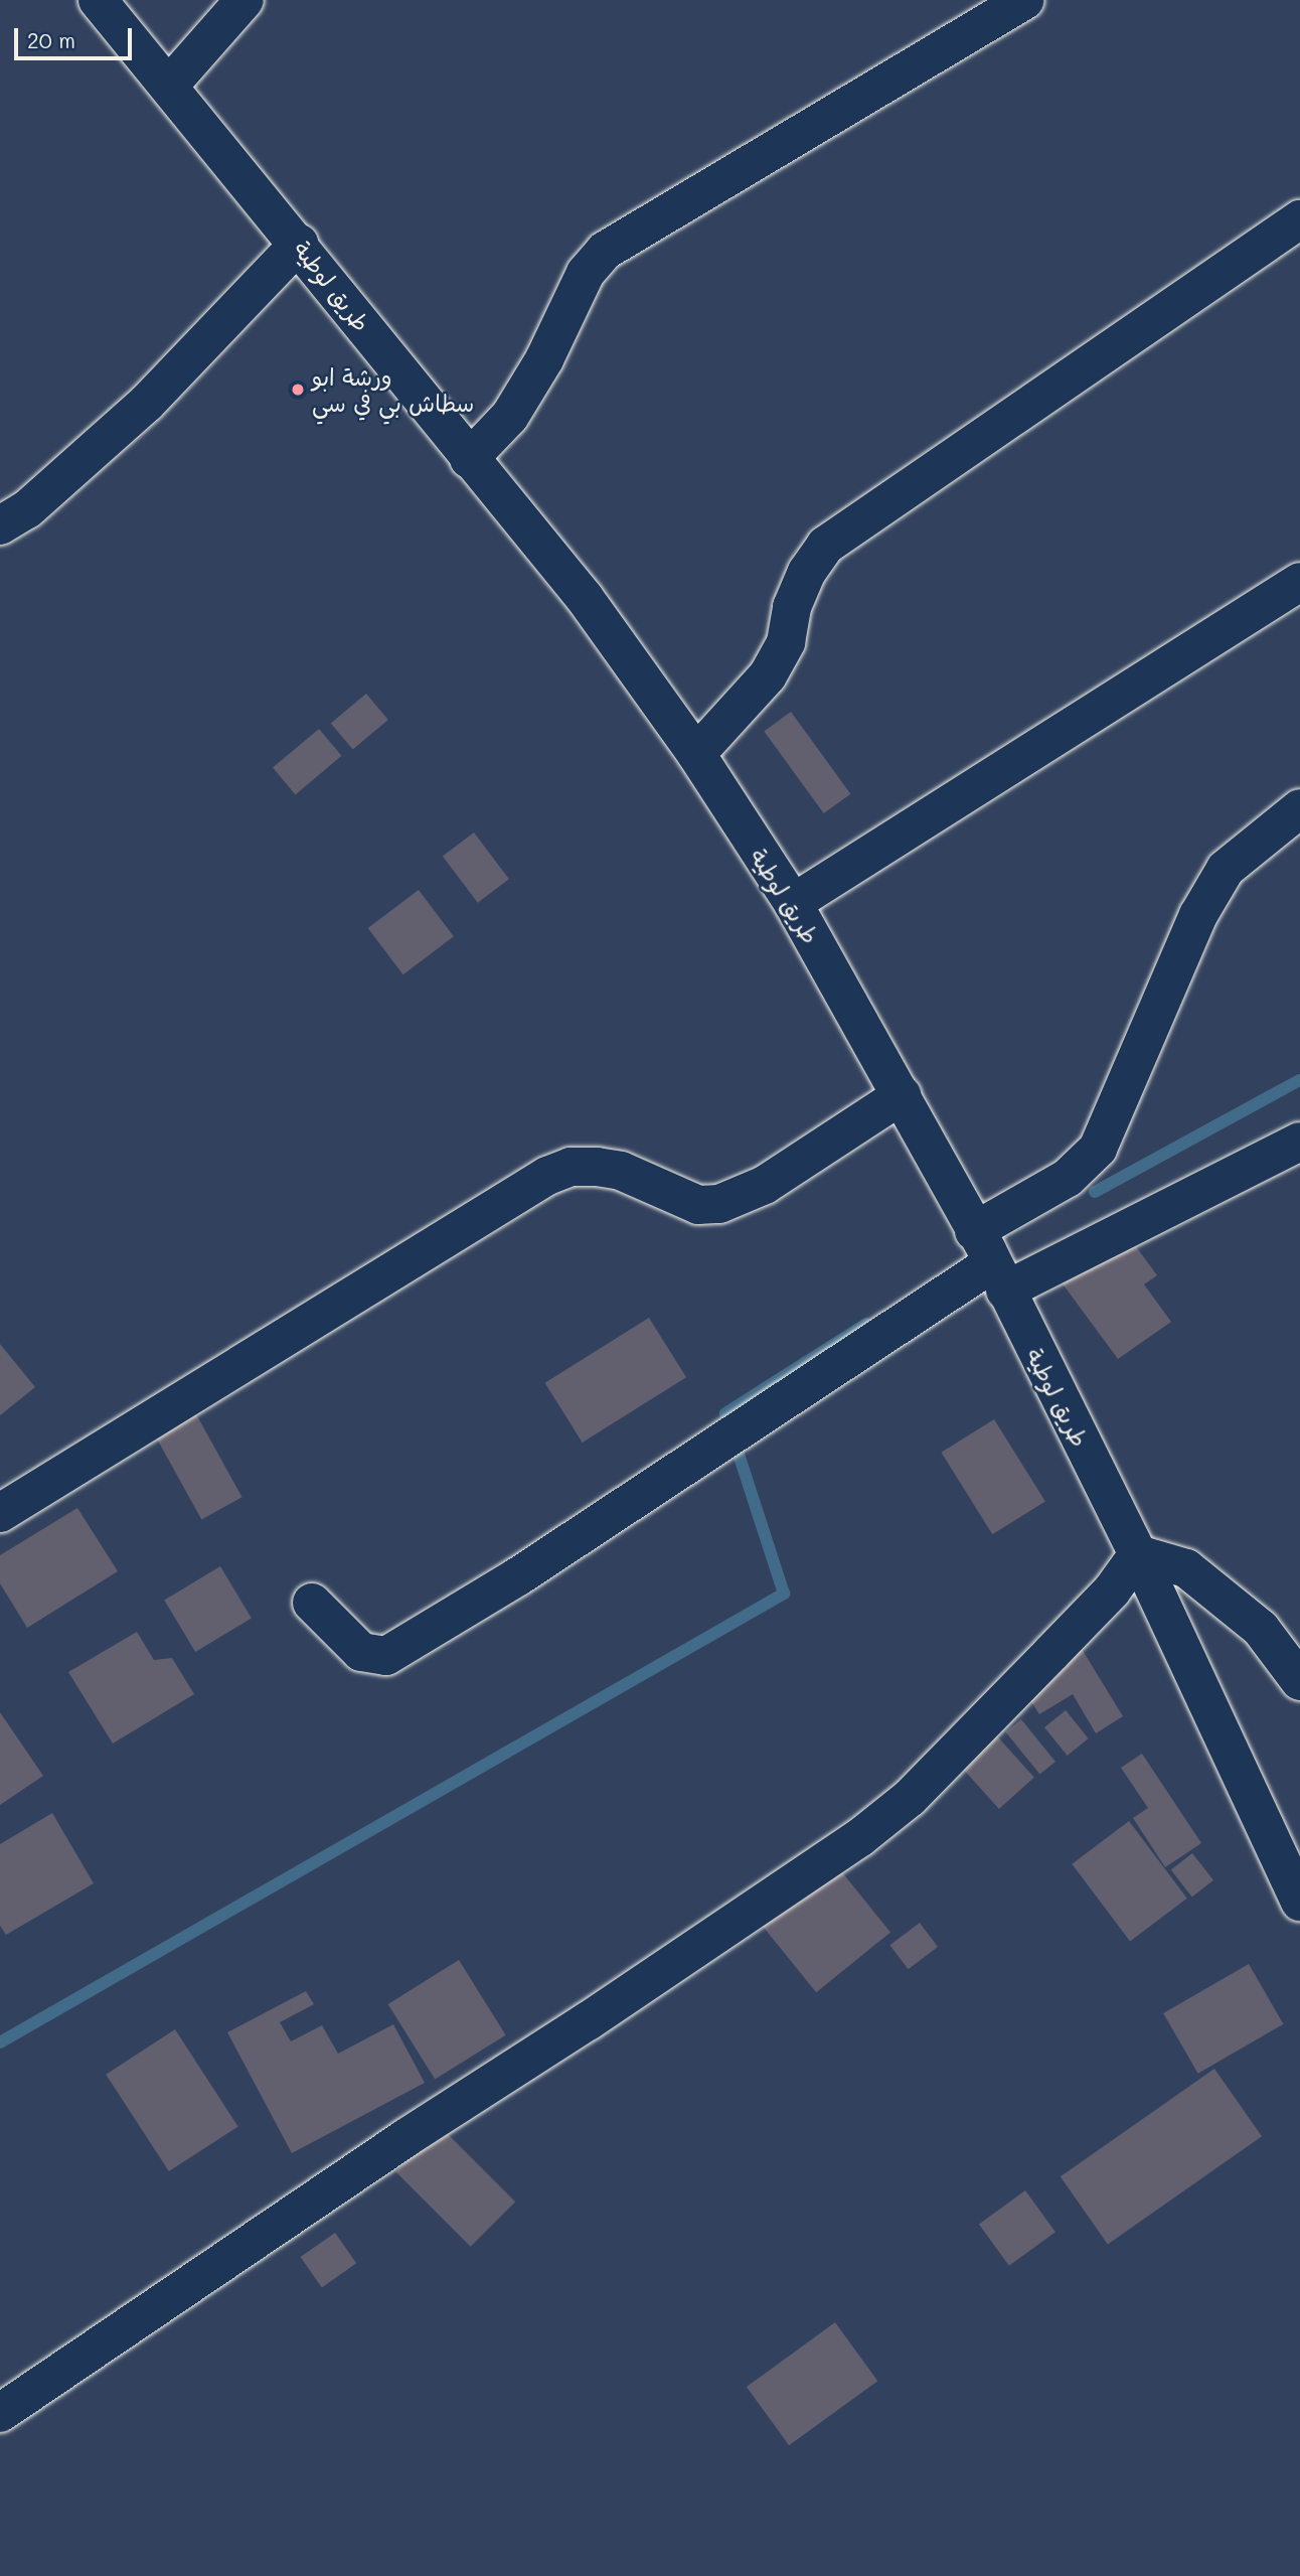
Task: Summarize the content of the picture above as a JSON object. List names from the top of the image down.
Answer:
{
  "streets": {
    "street": ["طريق لوطية"]
  },
  "places": ["ورشة ابو سطاش بي في سي"],
  "scale_bar": "20 m"
}
